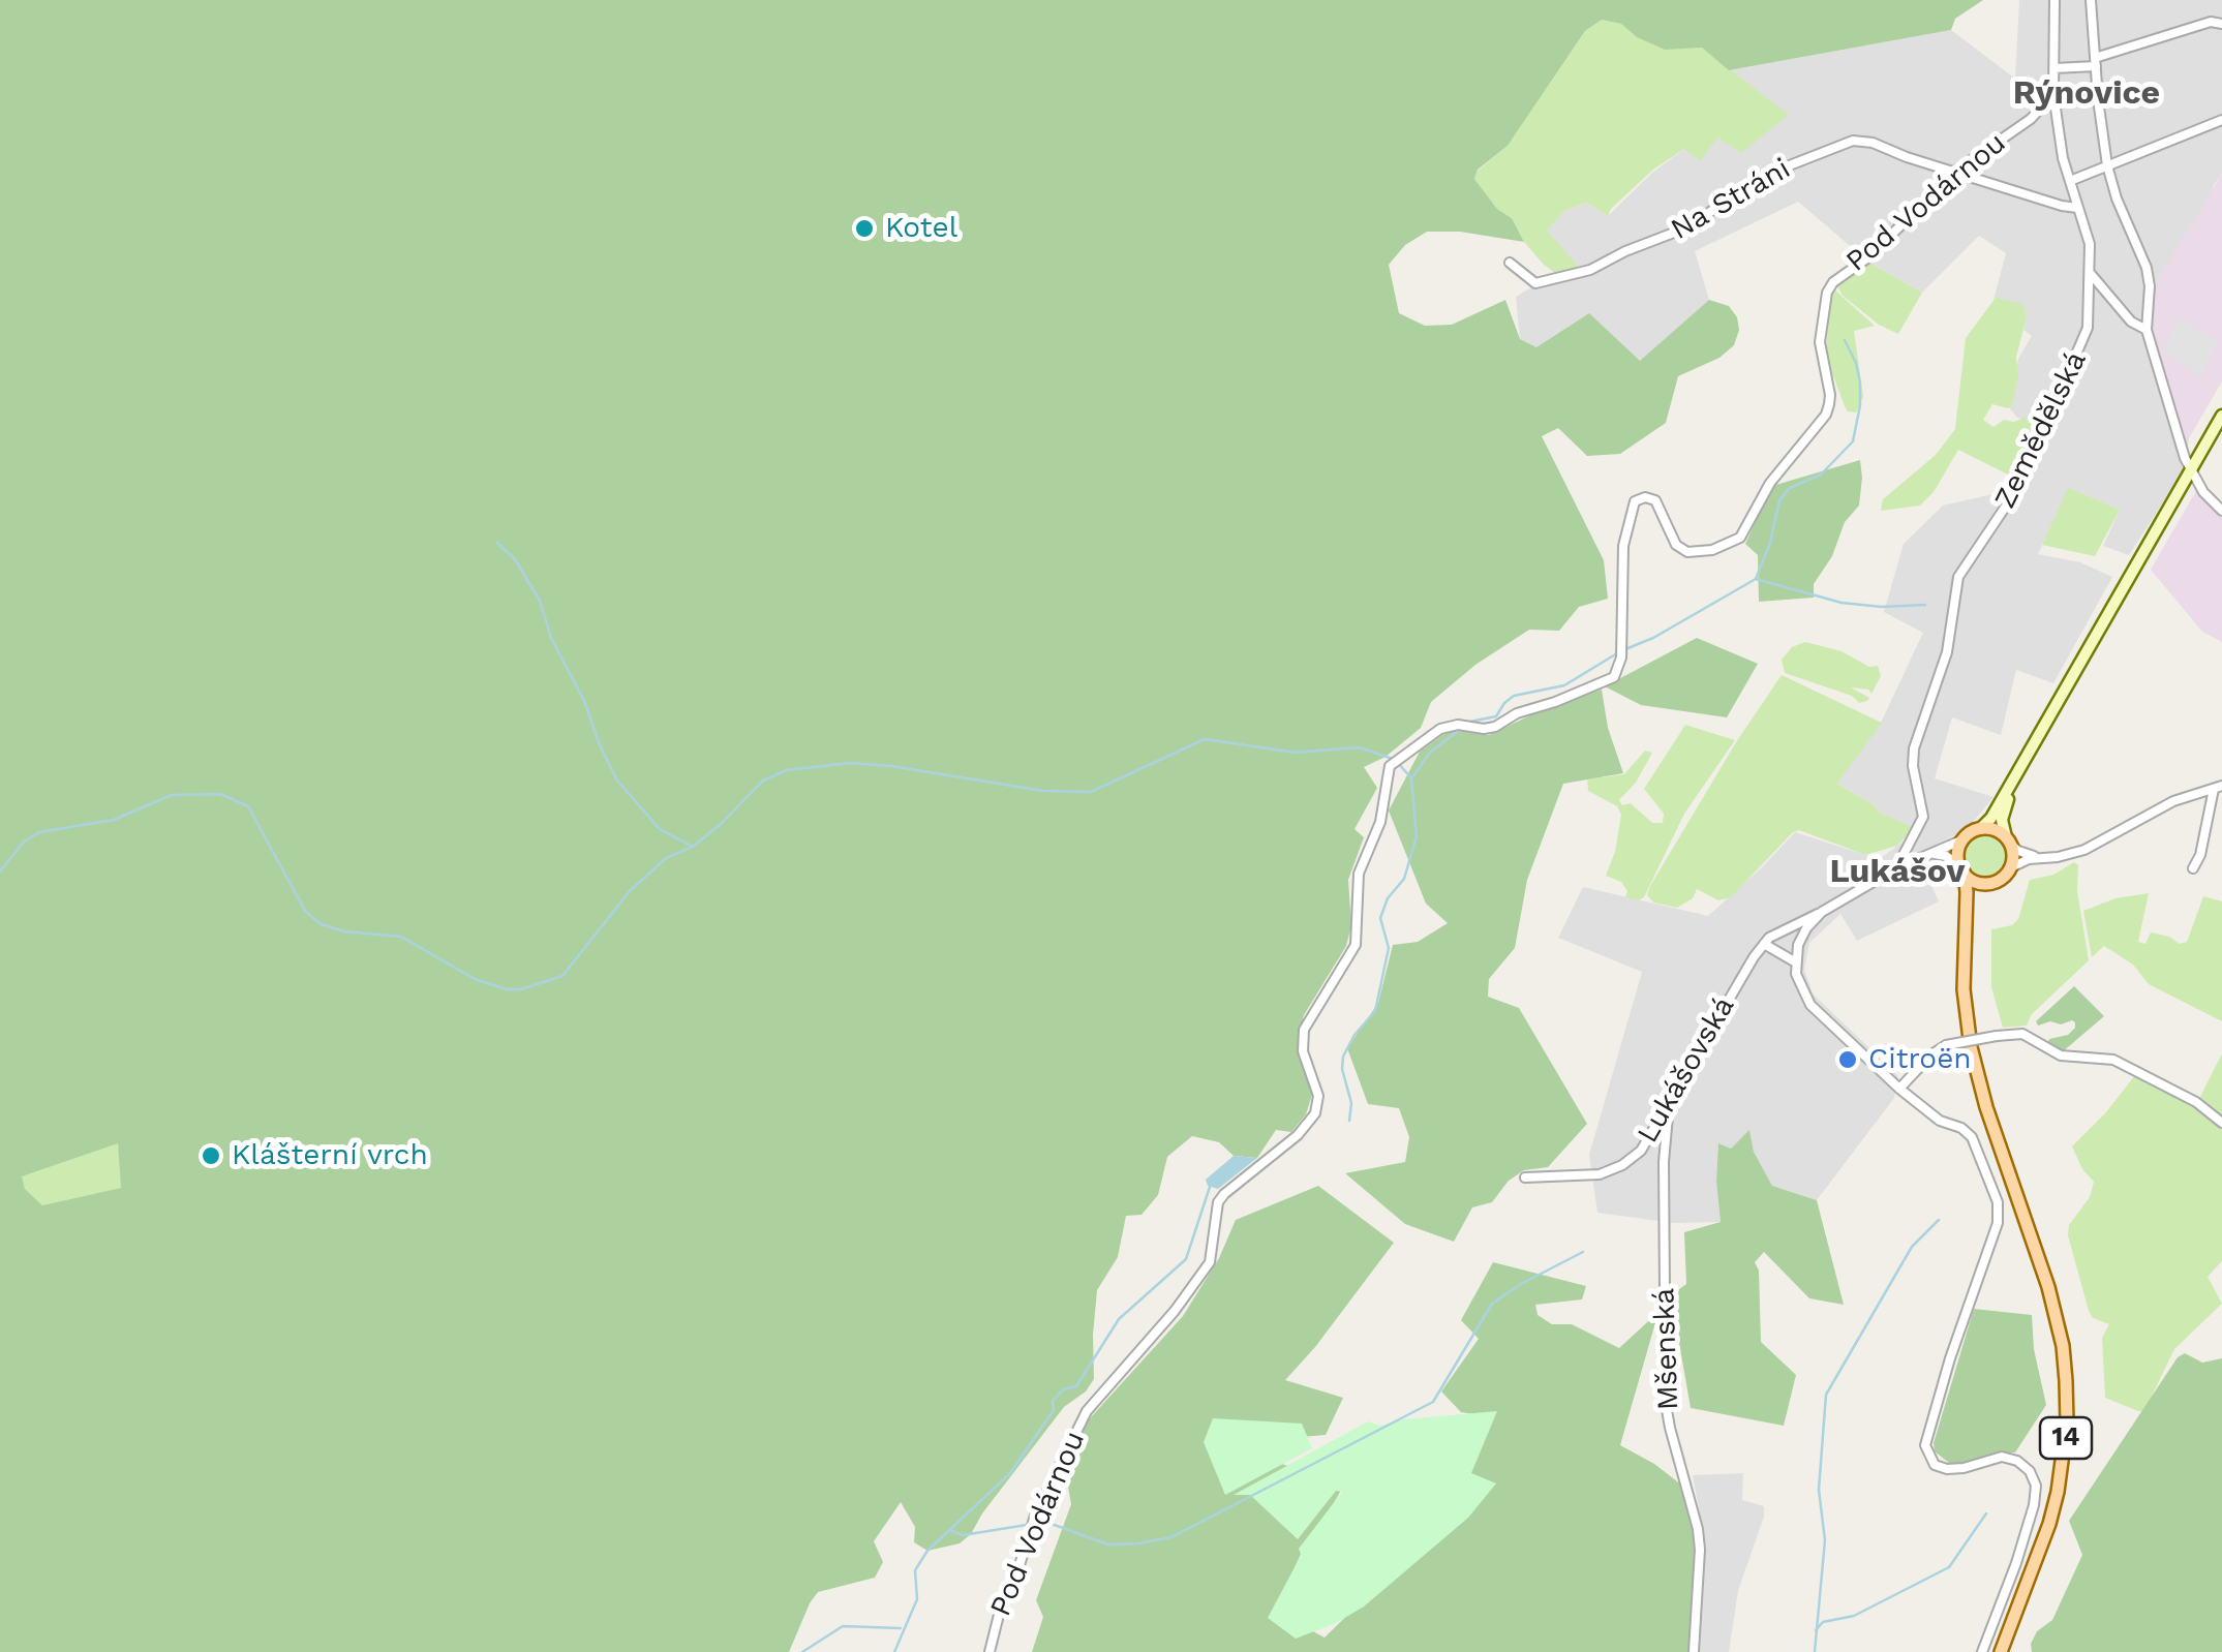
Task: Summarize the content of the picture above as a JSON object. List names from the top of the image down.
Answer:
{
  "streets": {
    "main road": ["14"],
    "street": [
      "Na Stráni",
      "Pod Vodárnou",
      "Zemědělská",
      "Lukášovská",
      "Mšenská"
    ]
  },
  "crossings": [
    ["Na Stráni", "Pod Vodárnou"],
    ["Na Stráni", "Zemědělská"],
    ["Pod Vodárnou", "Zemědělská"],
    ["Zemědělská", "Lukášovská"],
    ["Lukášovská", "Mšenská"],
    ["Lukášovská", "14"]
  ],
  "districts": ["Rýnovice", "Lukášov"],
  "places": ["Kotel", "Citroën", "Klášterní vrch"]
}
